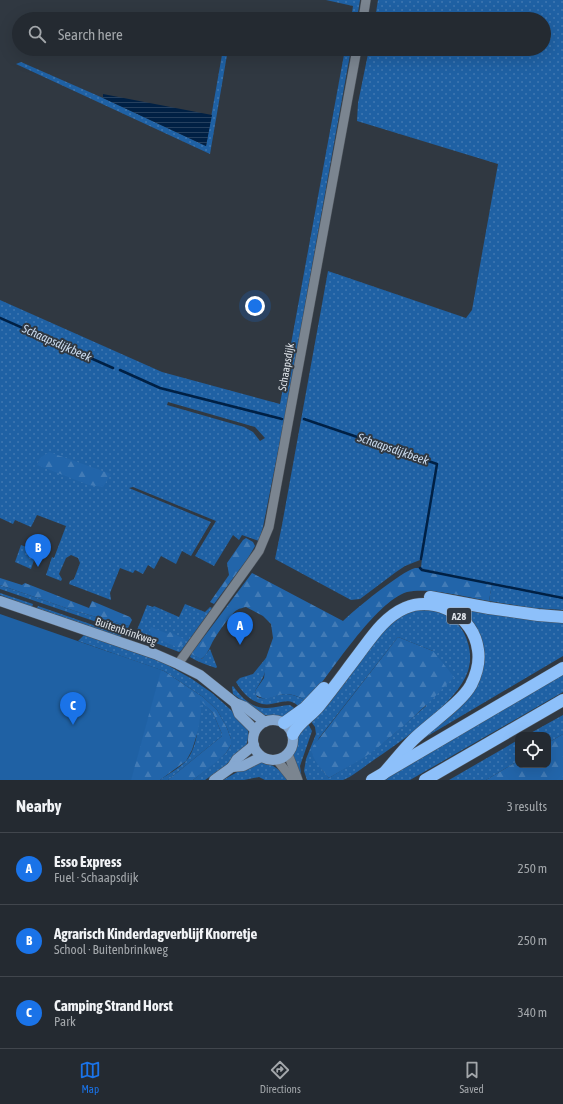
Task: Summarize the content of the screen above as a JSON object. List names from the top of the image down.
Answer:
{
  "streets": {
    "highway": ["A28"],
    "main road": ["Buitenbrinkweg"],
    "street": ["Schaapsdijk"]
  },
  "crossings": [
    ["Schaapsdijk", "Buitenbrinkweg"],
    ["A28", "Buitenbrinkweg"]
  ],
  "water": ["Schaapsdijkbeek"],
  "page": {
    "search": "Search here",
    "pins": ["B", "A", "C"],
    "heading": ["Nearby", "3 results"],
    "list": [
      {
        "mark": "A",
        "name": "Esso Express",
        "note": "Fuel · Schaapsdijk",
        "value": "250 m"
      },
      {
        "mark": "B",
        "name": "Agrarisch Kinderdagverblijf Knorretje",
        "note": "School · Buitenbrinkweg",
        "value": "250 m"
      },
      {
        "mark": "C",
        "name": "Camping Strand Horst",
        "note": "Park",
        "value": "340 m"
      }
    ],
    "nav": ["Map", "Directions", "Saved"]
  }
}
